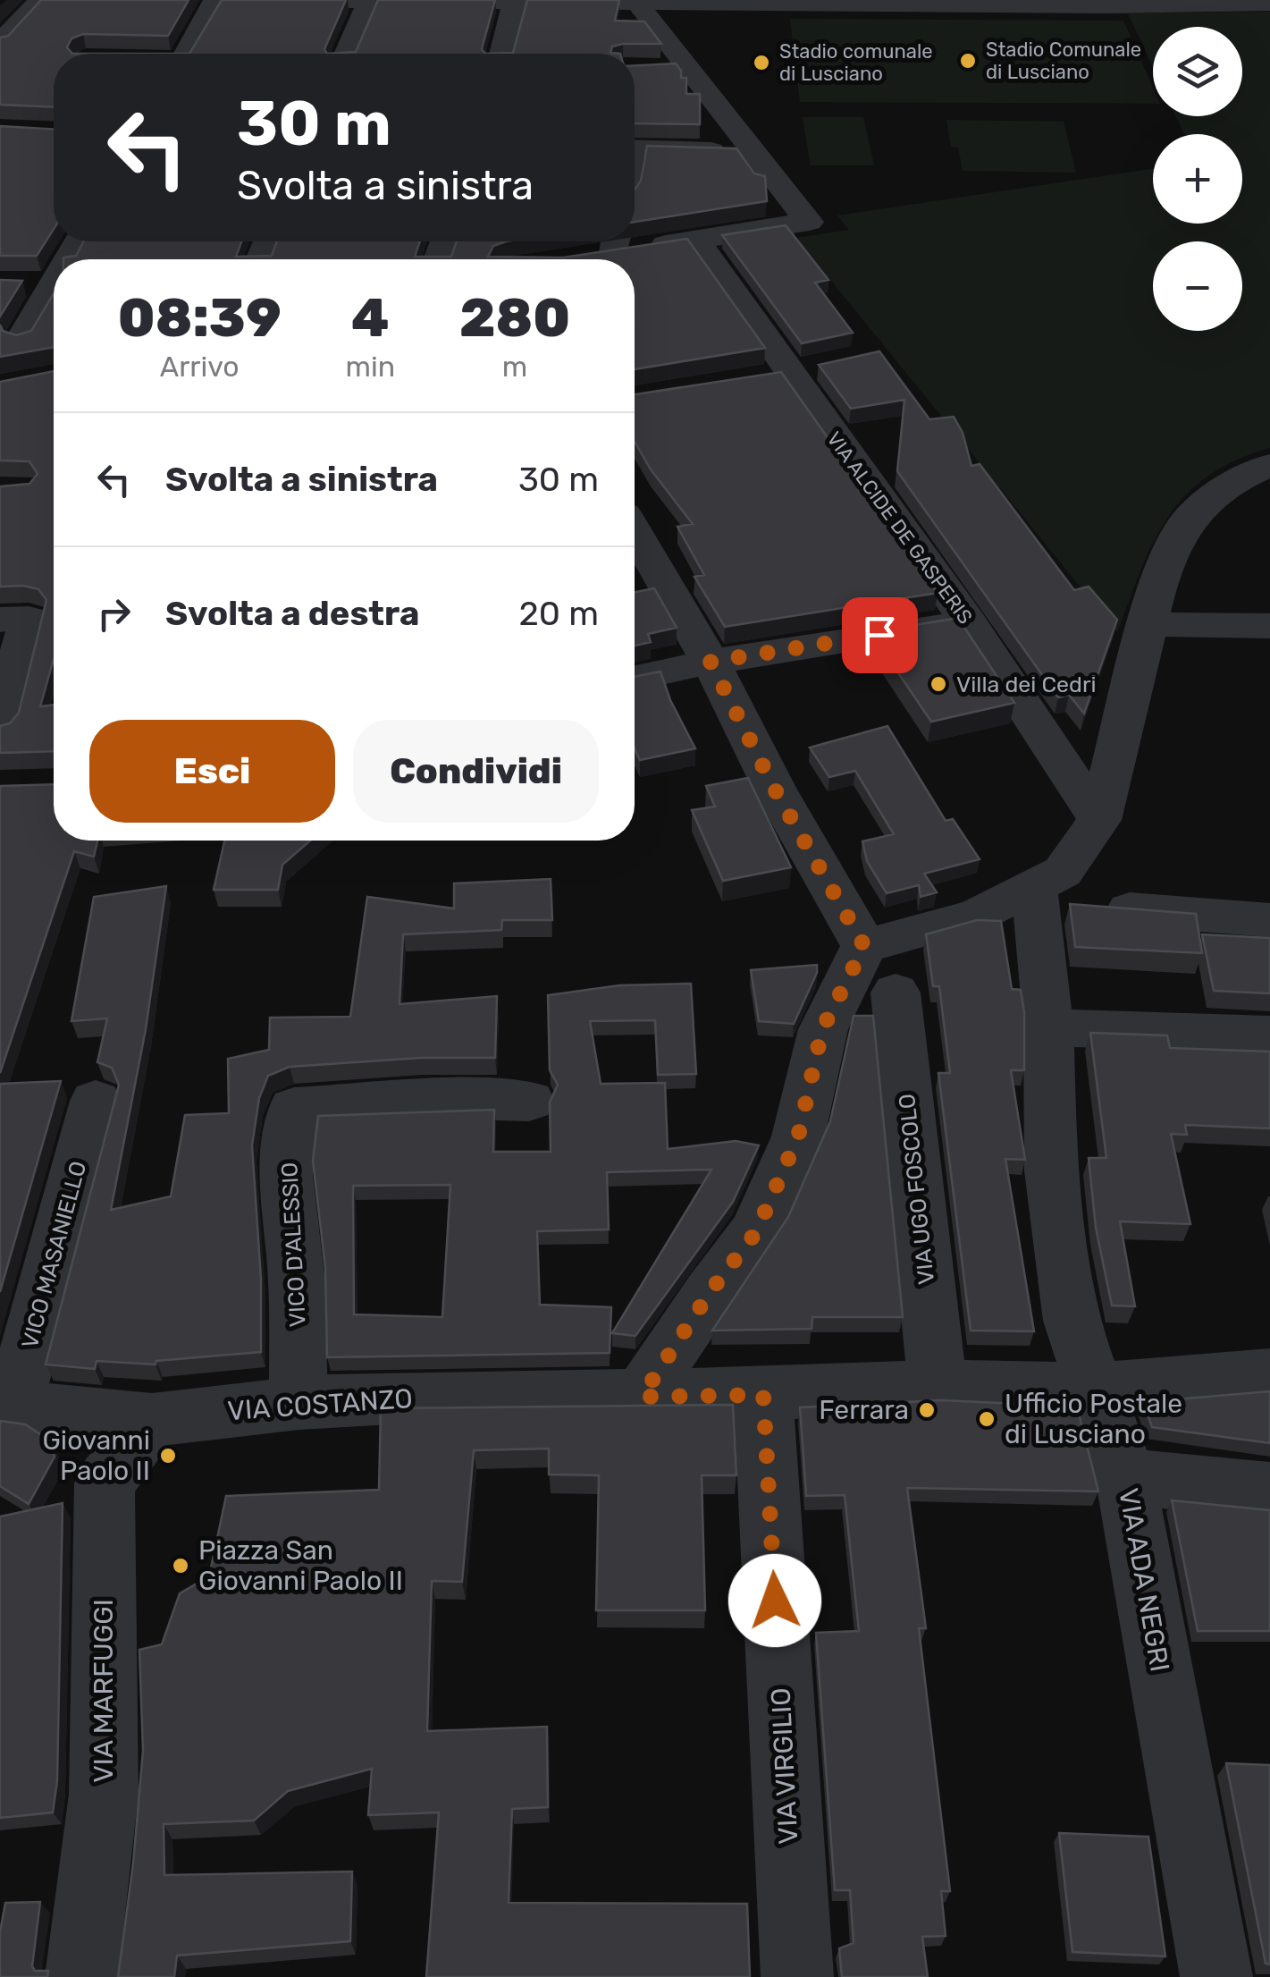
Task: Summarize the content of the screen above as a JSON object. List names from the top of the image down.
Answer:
{
  "streets": {
    "street": [
      "VIA ALCIDE DE GASPERIS",
      "VIA UGO FOSCOLO",
      "VICO D'ALESSIO",
      "VICO MASANIELLO",
      "VIA COSTANZO",
      "VIA ADA NEGRI",
      "VIA MARFUGGI",
      "VIA VIRGILIO"
    ]
  },
  "crossings": [
    ["VIA UGO FOSCOLO", "VIA COSTANZO"],
    ["VICO D'ALESSIO", "VIA COSTANZO"],
    ["VICO MASANIELLO", "VIA COSTANZO"],
    ["VIA COSTANZO", "VIA ADA NEGRI"],
    ["VIA COSTANZO", "VIA MARFUGGI"],
    ["VIA COSTANZO", "VIA VIRGILIO"]
  ],
  "places": [
    "Stadio Comunale di Lusciano",
    "Stadio comunale di Lusciano",
    "Villa dei Cedri",
    "Ferrara",
    "Ufficio Postale di Lusciano",
    "Giovanni Paolo II",
    "Piazza San Giovanni Paolo II"
  ],
  "page": {
    "map_buttons": ["+", "−"],
    "turn": ["30 m", "Svolta a sinistra"],
    "eta": [
      "08:39",
      "Arrivo",
      "4",
      "min",
      "280",
      "m"
    ],
    "list": [
      {
        "name": "Svolta a sinistra",
        "value": "30 m"
      },
      {
        "name": "Svolta a destra",
        "value": "20 m"
      }
    ],
    "buttons": ["Esci", "Condividi"]
  }
}
